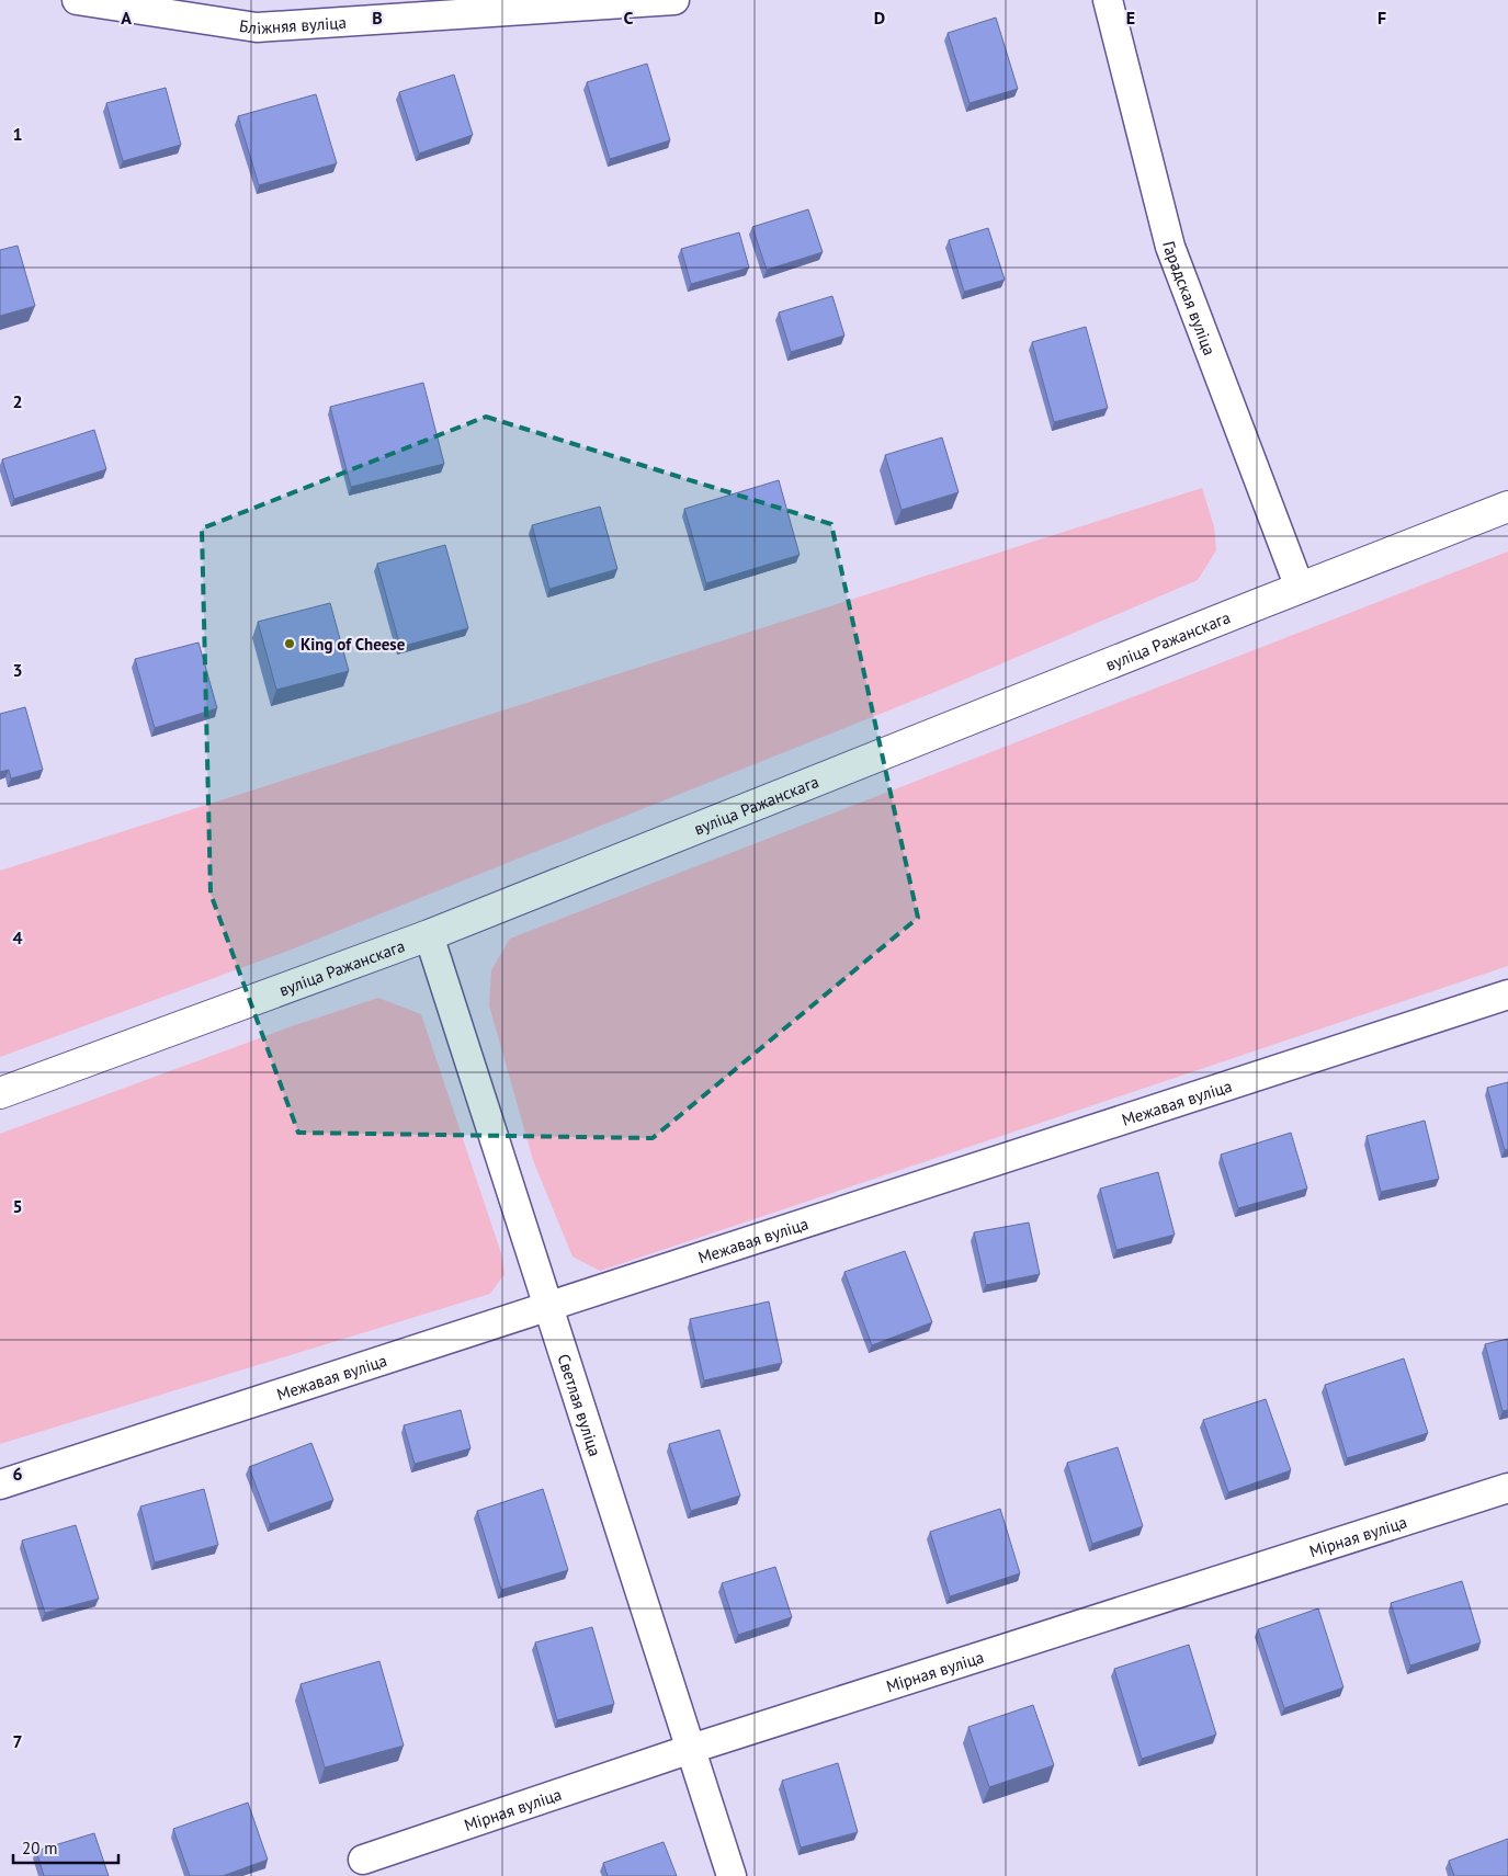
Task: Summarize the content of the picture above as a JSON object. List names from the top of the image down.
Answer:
{
  "streets": {
    "street": [
      "Бліжняя вуліца",
      "Гарадская вуліца",
      "вуліца Ражанскага",
      "Межавая вуліца",
      "Светлая вуліца",
      "Мірная вуліца"
    ]
  },
  "crossings": [
    ["Гарадская вуліца", "вуліца Ражанскага"],
    ["вуліца Ражанскага", "Светлая вуліца"],
    ["Межавая вуліца", "Светлая вуліца"],
    ["Светлая вуліца", "Мірная вуліца"]
  ],
  "places": ["King of Cheese"],
  "scale_bar": "20 m",
  "grid": {
    "columns": [
      "A",
      "B",
      "C",
      "D",
      "E",
      "F"
    ],
    "rows": [
      "1",
      "2",
      "3",
      "4",
      "5",
      "6",
      "7"
    ]
  }
}
